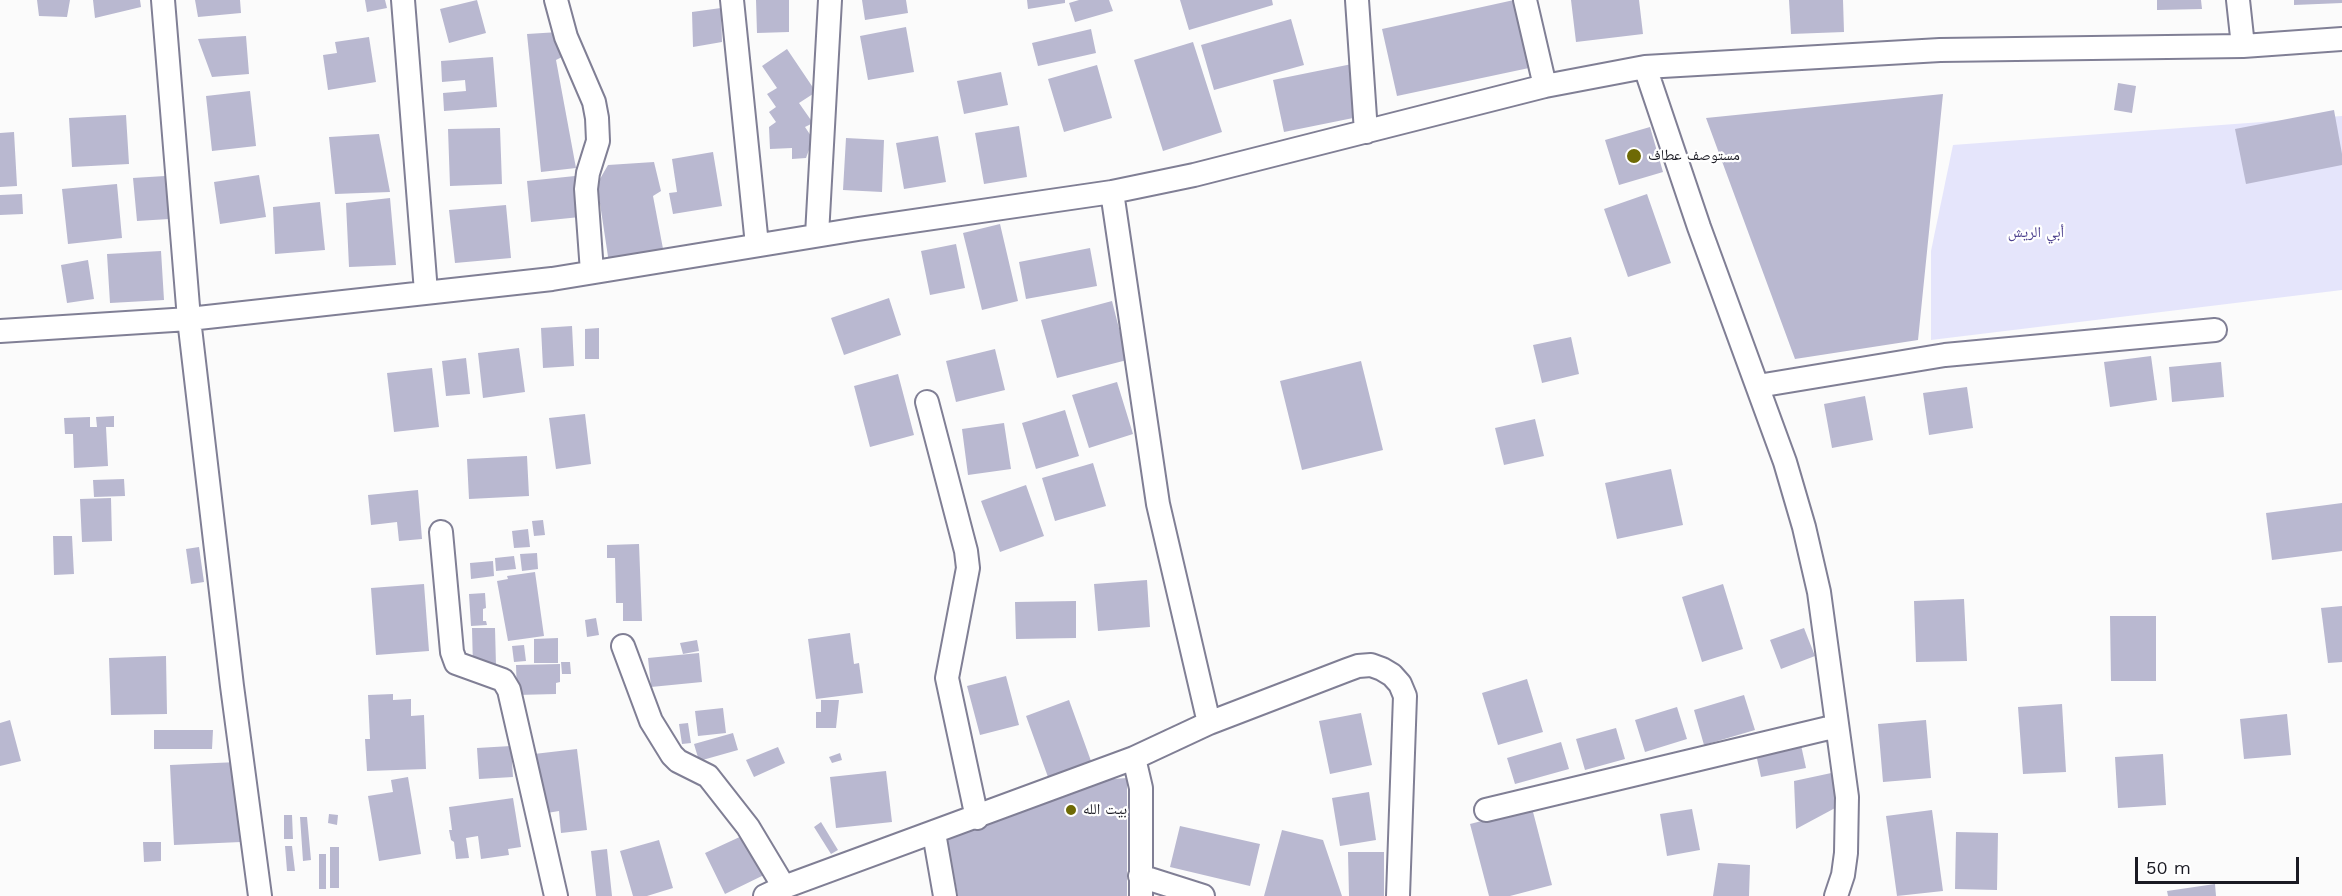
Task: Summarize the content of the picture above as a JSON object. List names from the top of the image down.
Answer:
{
  "parks": ["أبي الريش"],
  "places": ["مستوصف عطاف", "بيت الله"],
  "scale_bar": "50 m"
}
